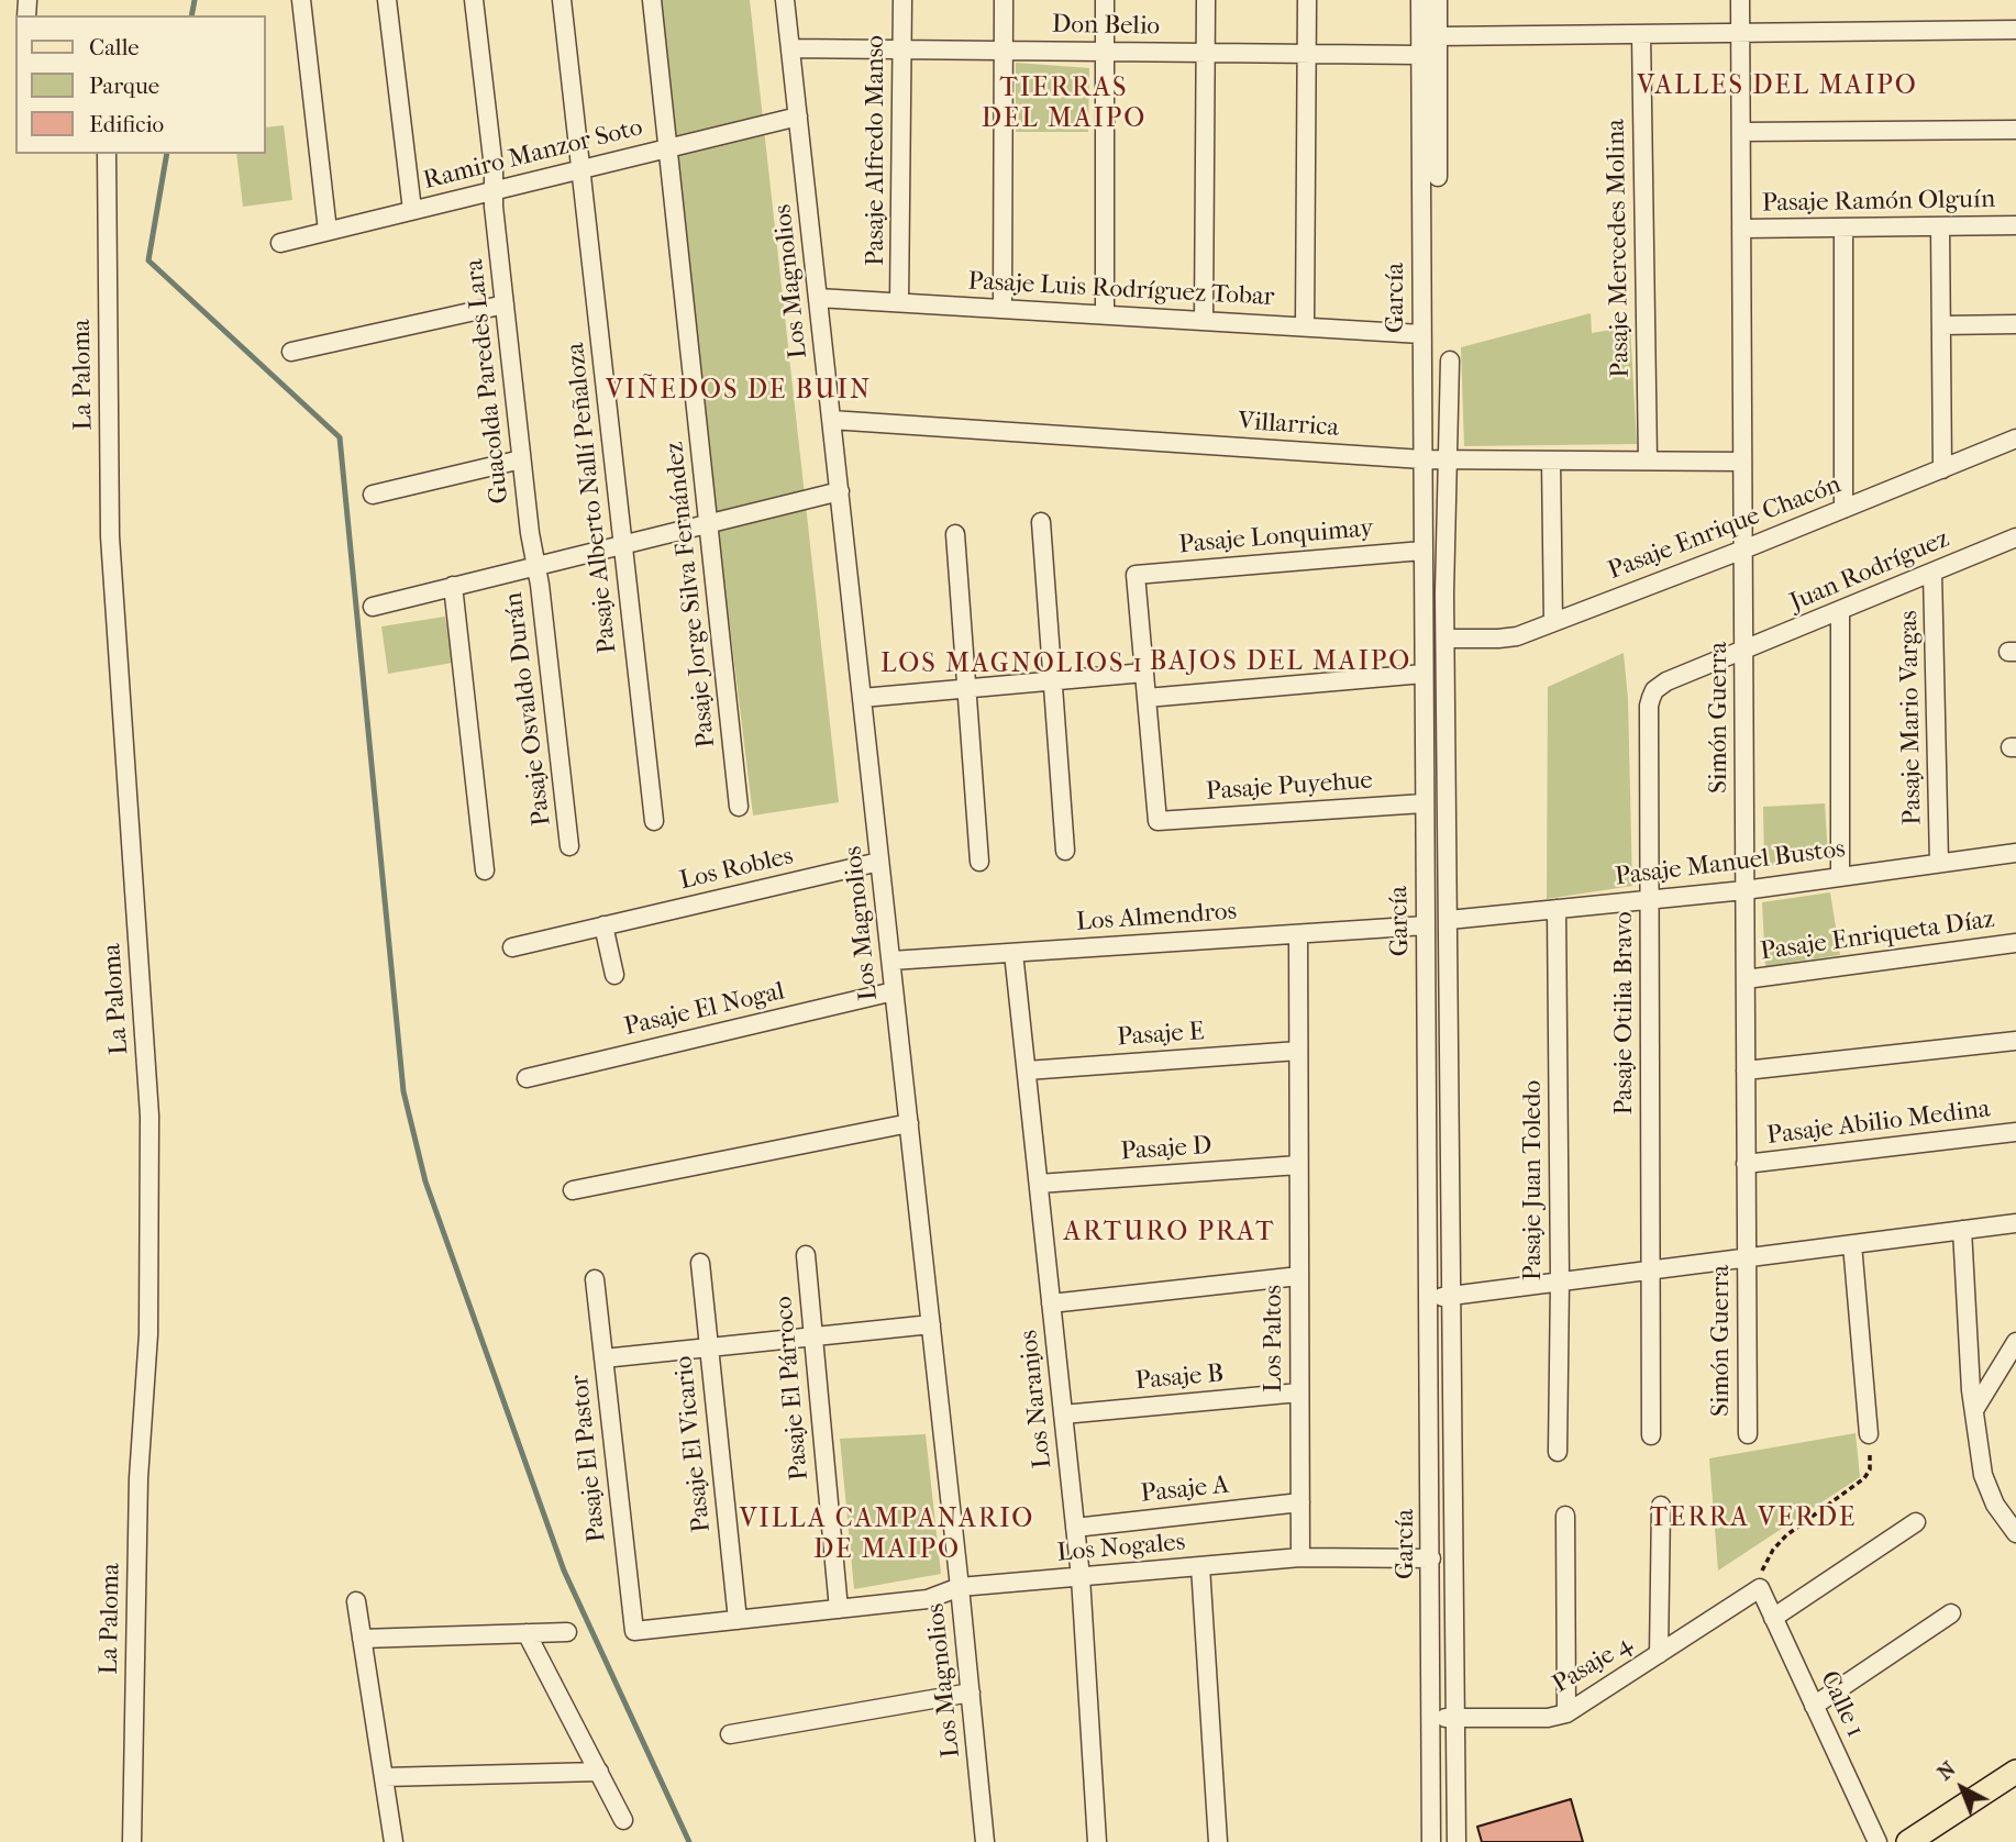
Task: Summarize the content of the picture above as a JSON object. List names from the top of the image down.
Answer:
{
  "streets": {
    "street": [
      "Don Belio",
      "Pasaje Alfredo Manso",
      "Ramiro Manzor Soto",
      "Pasaje Ramón Olguín",
      "Pasaje Mercedes Molina",
      "Los Magnolios",
      "Pasaje Luis Rodríguez Tobar",
      "García",
      "La Paloma",
      "Guacolda Paredes Lara",
      "Villarrica",
      "Pasaje Alberto Nallí Peñaloza",
      "Pasaje Enrique Chacón",
      "Pasaje Lonquimay",
      "Juan Rodríguez",
      "Pasaje Jorge Silva Fernández",
      "Pasaje Osvaldo Durán",
      "Simón Guerra",
      "Pasaje Mario Vargas",
      "Pasaje Puyehue",
      "Pasaje Manuel Bustos",
      "Los Robles",
      "Los Almendros",
      "Pasaje Enriqueta Díaz",
      "Pasaje El Nogal",
      "Pasaje Otilia Bravo",
      "Pasaje E",
      "Pasaje Abilio Medina",
      "Pasaje D",
      "Pasaje Juan Toledo",
      "Los Paltos",
      "Pasaje B",
      "Pasaje El Párroco",
      "Los Naranjos",
      "Pasaje El Vicario",
      "Pasaje El Pastor",
      "Pasaje A",
      "Los Nogales",
      "Pasaje 4",
      "Calle 1"
    ]
  },
  "crossings": [
    ["Don Belio", "Pasaje Alfredo Manso"],
    ["Don Belio", "Los Magnolios"],
    ["Don Belio", "García"],
    ["Pasaje Alfredo Manso", "Pasaje Luis Rodríguez Tobar"],
    ["Ramiro Manzor Soto", "Los Magnolios"],
    ["Ramiro Manzor Soto", "Guacolda Paredes Lara"],
    ["Ramiro Manzor Soto", "Pasaje Alberto Nallí Peñaloza"],
    ["Ramiro Manzor Soto", "Pasaje Jorge Silva Fernández"],
    ["Pasaje Ramón Olguín", "Simón Guerra"],
    ["Pasaje Mercedes Molina", "Villarrica"],
    ["Los Magnolios", "Pasaje Luis Rodríguez Tobar"],
    ["Los Magnolios", "Villarrica"],
    ["Los Magnolios", "Los Robles"],
    ["Los Magnolios", "Los Almendros"],
    ["Los Magnolios", "Pasaje El Nogal"],
    ["Los Magnolios", "Los Nogales"],
    ["Pasaje Luis Rodríguez Tobar", "García"],
    ["García", "Villarrica"],
    ["García", "Pasaje Enrique Chacón"],
    ["García", "Pasaje Lonquimay"],
    ["García", "Pasaje Puyehue"],
    ["García", "Pasaje Manuel Bustos"],
    ["García", "Los Almendros"],
    ["García", "Los Nogales"],
    ["García", "Pasaje 4"],
    ["Guacolda Paredes Lara", "Pasaje Osvaldo Durán"],
    ["Villarrica", "Simón Guerra"],
    ["Pasaje Enrique Chacón", "Simón Guerra"],
    ["Juan Rodríguez", "Simón Guerra"],
    ["Juan Rodríguez", "Pasaje Mario Vargas"],
    ["Juan Rodríguez", "Pasaje Otilia Bravo"],
    ["Simón Guerra", "Pasaje Manuel Bustos"],
    ["Simón Guerra", "Pasaje Enriqueta Díaz"],
    ["Simón Guerra", "Pasaje Otilia Bravo"],
    ["Simón Guerra", "Pasaje Abilio Medina"],
    ["Pasaje Mario Vargas", "Pasaje Manuel Bustos"],
    ["Pasaje Manuel Bustos", "Pasaje Otilia Bravo"],
    ["Pasaje Manuel Bustos", "Pasaje Juan Toledo"],
    ["Los Almendros", "Los Paltos"],
    ["Los Almendros", "Los Naranjos"],
    ["Pasaje E", "Los Paltos"],
    ["Pasaje E", "Los Naranjos"],
    ["Pasaje D", "Los Paltos"],
    ["Pasaje D", "Los Naranjos"],
    ["Los Paltos", "Pasaje B"],
    ["Los Paltos", "Pasaje A"],
    ["Los Paltos", "Los Nogales"],
    ["Pasaje B", "Los Naranjos"],
    ["Pasaje El Párroco", "Los Nogales"],
    ["Los Naranjos", "Pasaje A"],
    ["Los Naranjos", "Los Nogales"],
    ["Pasaje El Vicario", "Los Nogales"],
    ["Pasaje El Pastor", "Los Nogales"],
    ["Pasaje 4", "Calle 1"]
  ],
  "districts": [
    "VALLES DEL MAIPO",
    "TIERRAS DEL MAIPO",
    "VIÑEDOS DE BUIN",
    "BAJOS DEL MAIPO",
    "LOS MAGNOLIOS 1",
    "ARTURO PRAT",
    "TERRA VERDE",
    "VILLA CAMPANARIO DE MAIPO"
  ],
  "legend": ["Calle", "Parque", "Edificio"],
  "north": "top left"
}
